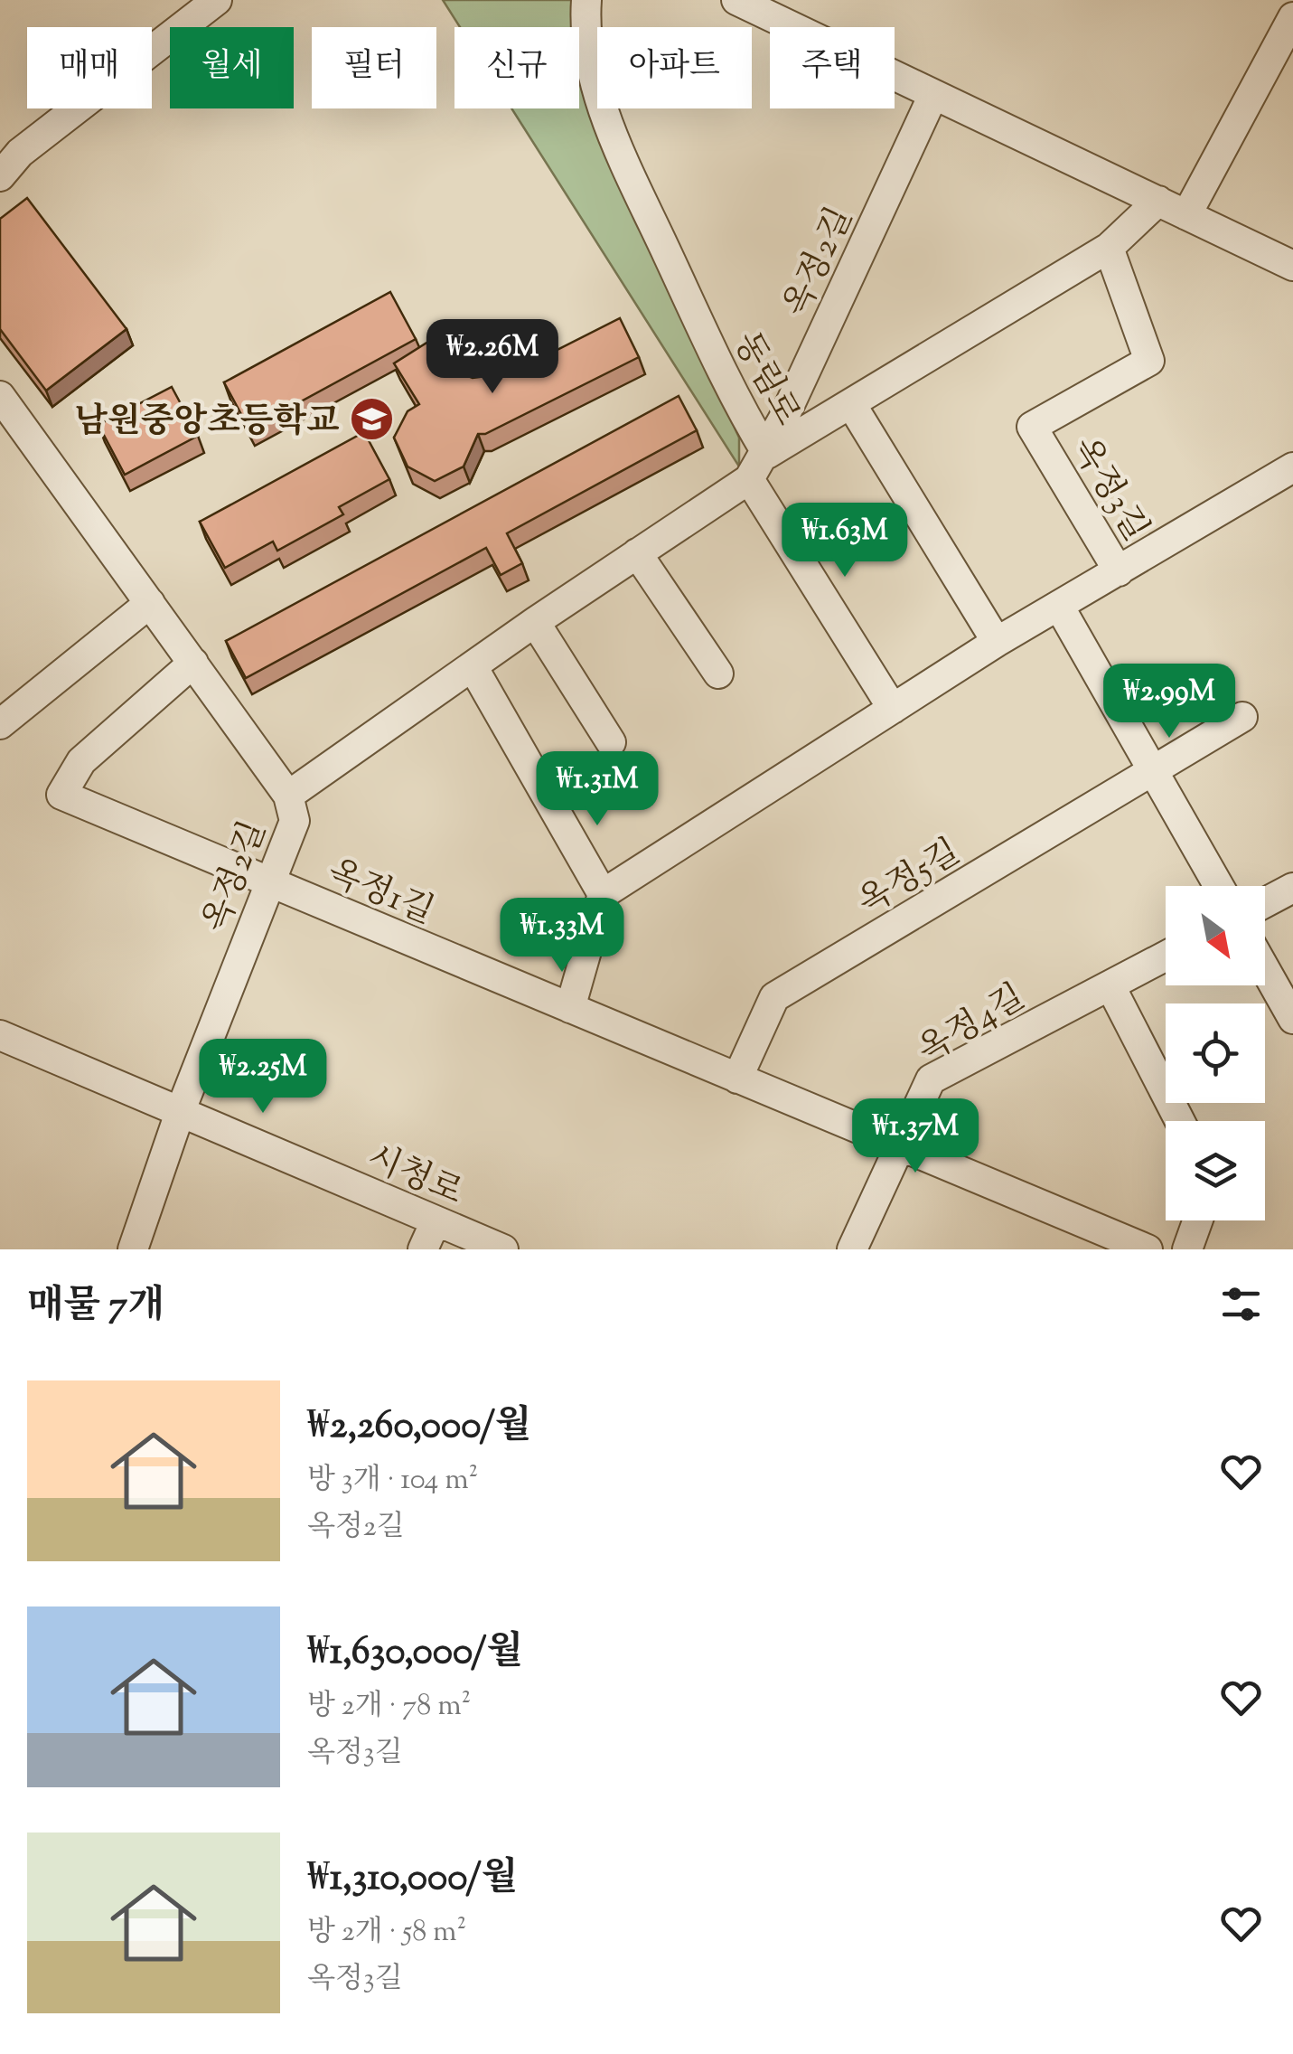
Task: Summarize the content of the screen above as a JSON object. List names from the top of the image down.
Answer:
{
  "streets": {
    "street": [
      "옥정2길",
      "동림로",
      "옥정3길",
      "옥정5길",
      "옥정1길",
      "옥정4길",
      "시청로"
    ]
  },
  "crossings": [
    ["옥정2길", "동림로"],
    ["옥정2길", "옥정1길"],
    ["옥정2길", "시청로"],
    ["동림로", "옥정3길"],
    ["옥정5길", "옥정1길"],
    ["옥정1길", "옥정4길"]
  ],
  "places": {
    "school or university": ["남원중앙초등학교"]
  },
  "north": "bottom right",
  "page": {
    "chip": [
      "매매",
      "월세",
      "필터",
      "신규",
      "아파트",
      "주택"
    ],
    "price": [
      "₩2.26M",
      "₩1.63M",
      "₩2.99M",
      "₩1.31M",
      "₩1.33M",
      "₩2.25M",
      "₩1.37M"
    ],
    "heading": "매물 7개",
    "list": [
      {
        "name": "₩2,260,000/월",
        "note": "방 3개 · 104 m² · 옥정2길"
      },
      {
        "name": "₩1,630,000/월",
        "note": "방 2개 · 78 m² · 옥정3길"
      },
      {
        "name": "₩1,310,000/월",
        "note": "방 2개 · 58 m² · 옥정3길"
      }
    ]
  }
}
